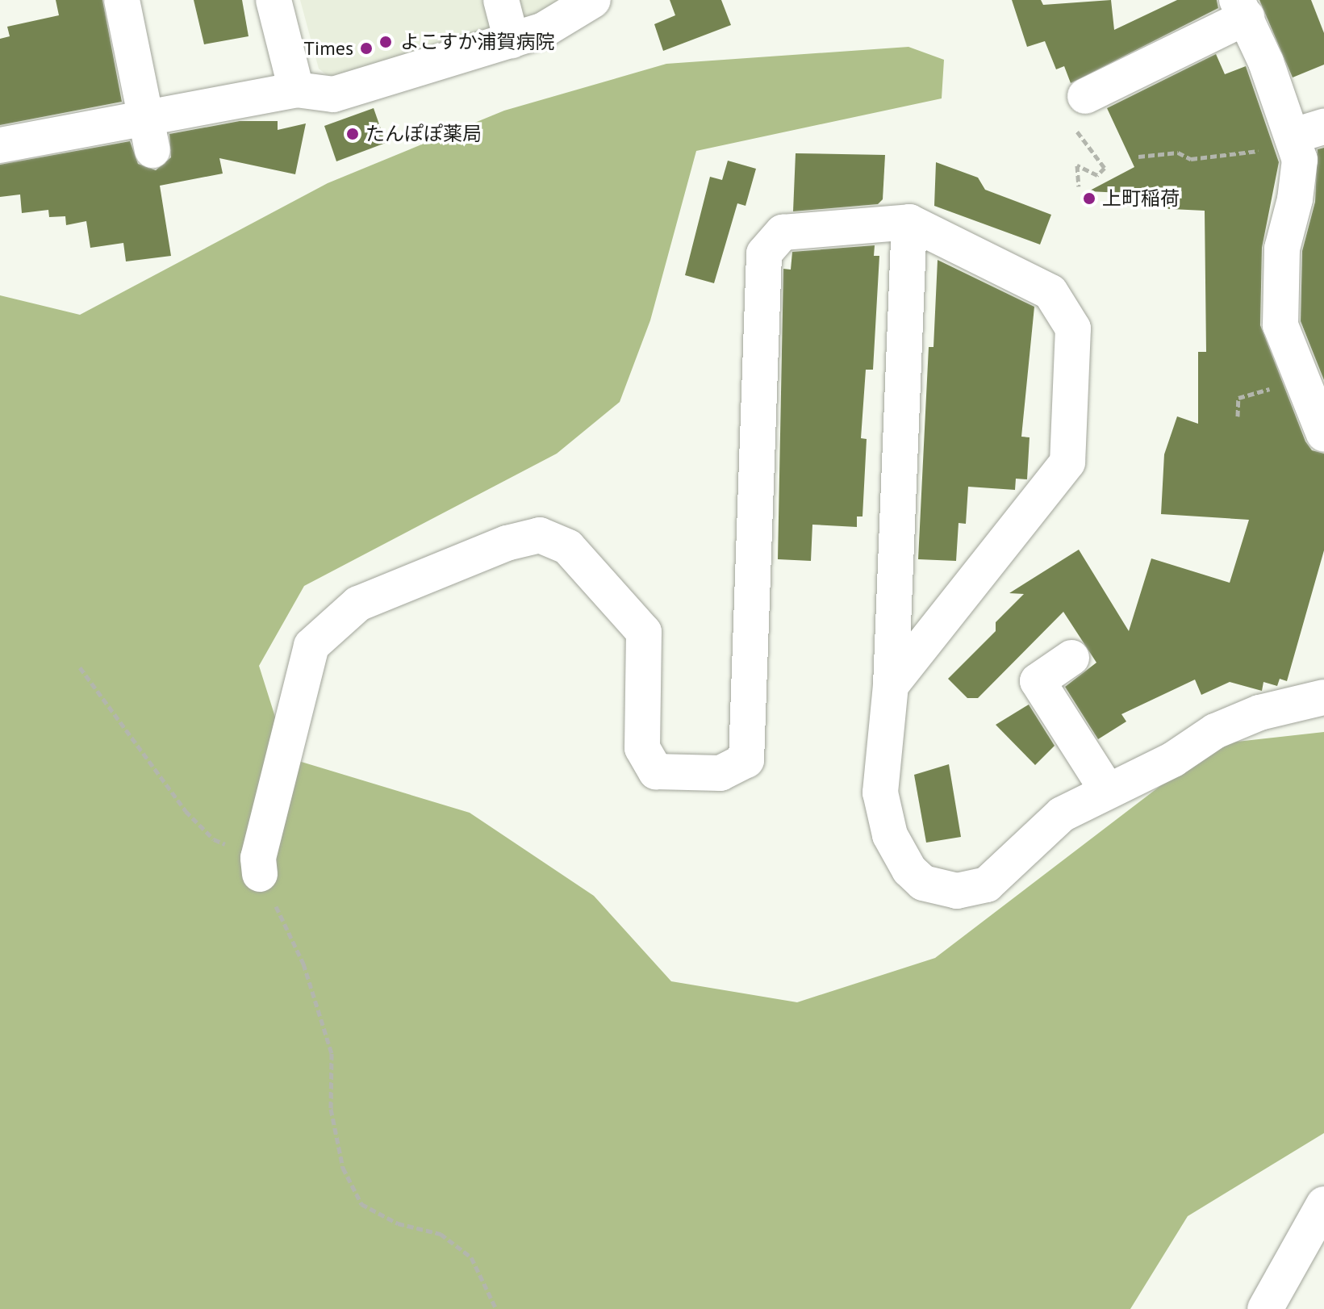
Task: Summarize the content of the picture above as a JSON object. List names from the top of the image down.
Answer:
{
  "places": [
    "よこすか浦賀病院",
    "Times",
    "たんぽぽ薬局",
    "上町稲荷"
  ]
}
